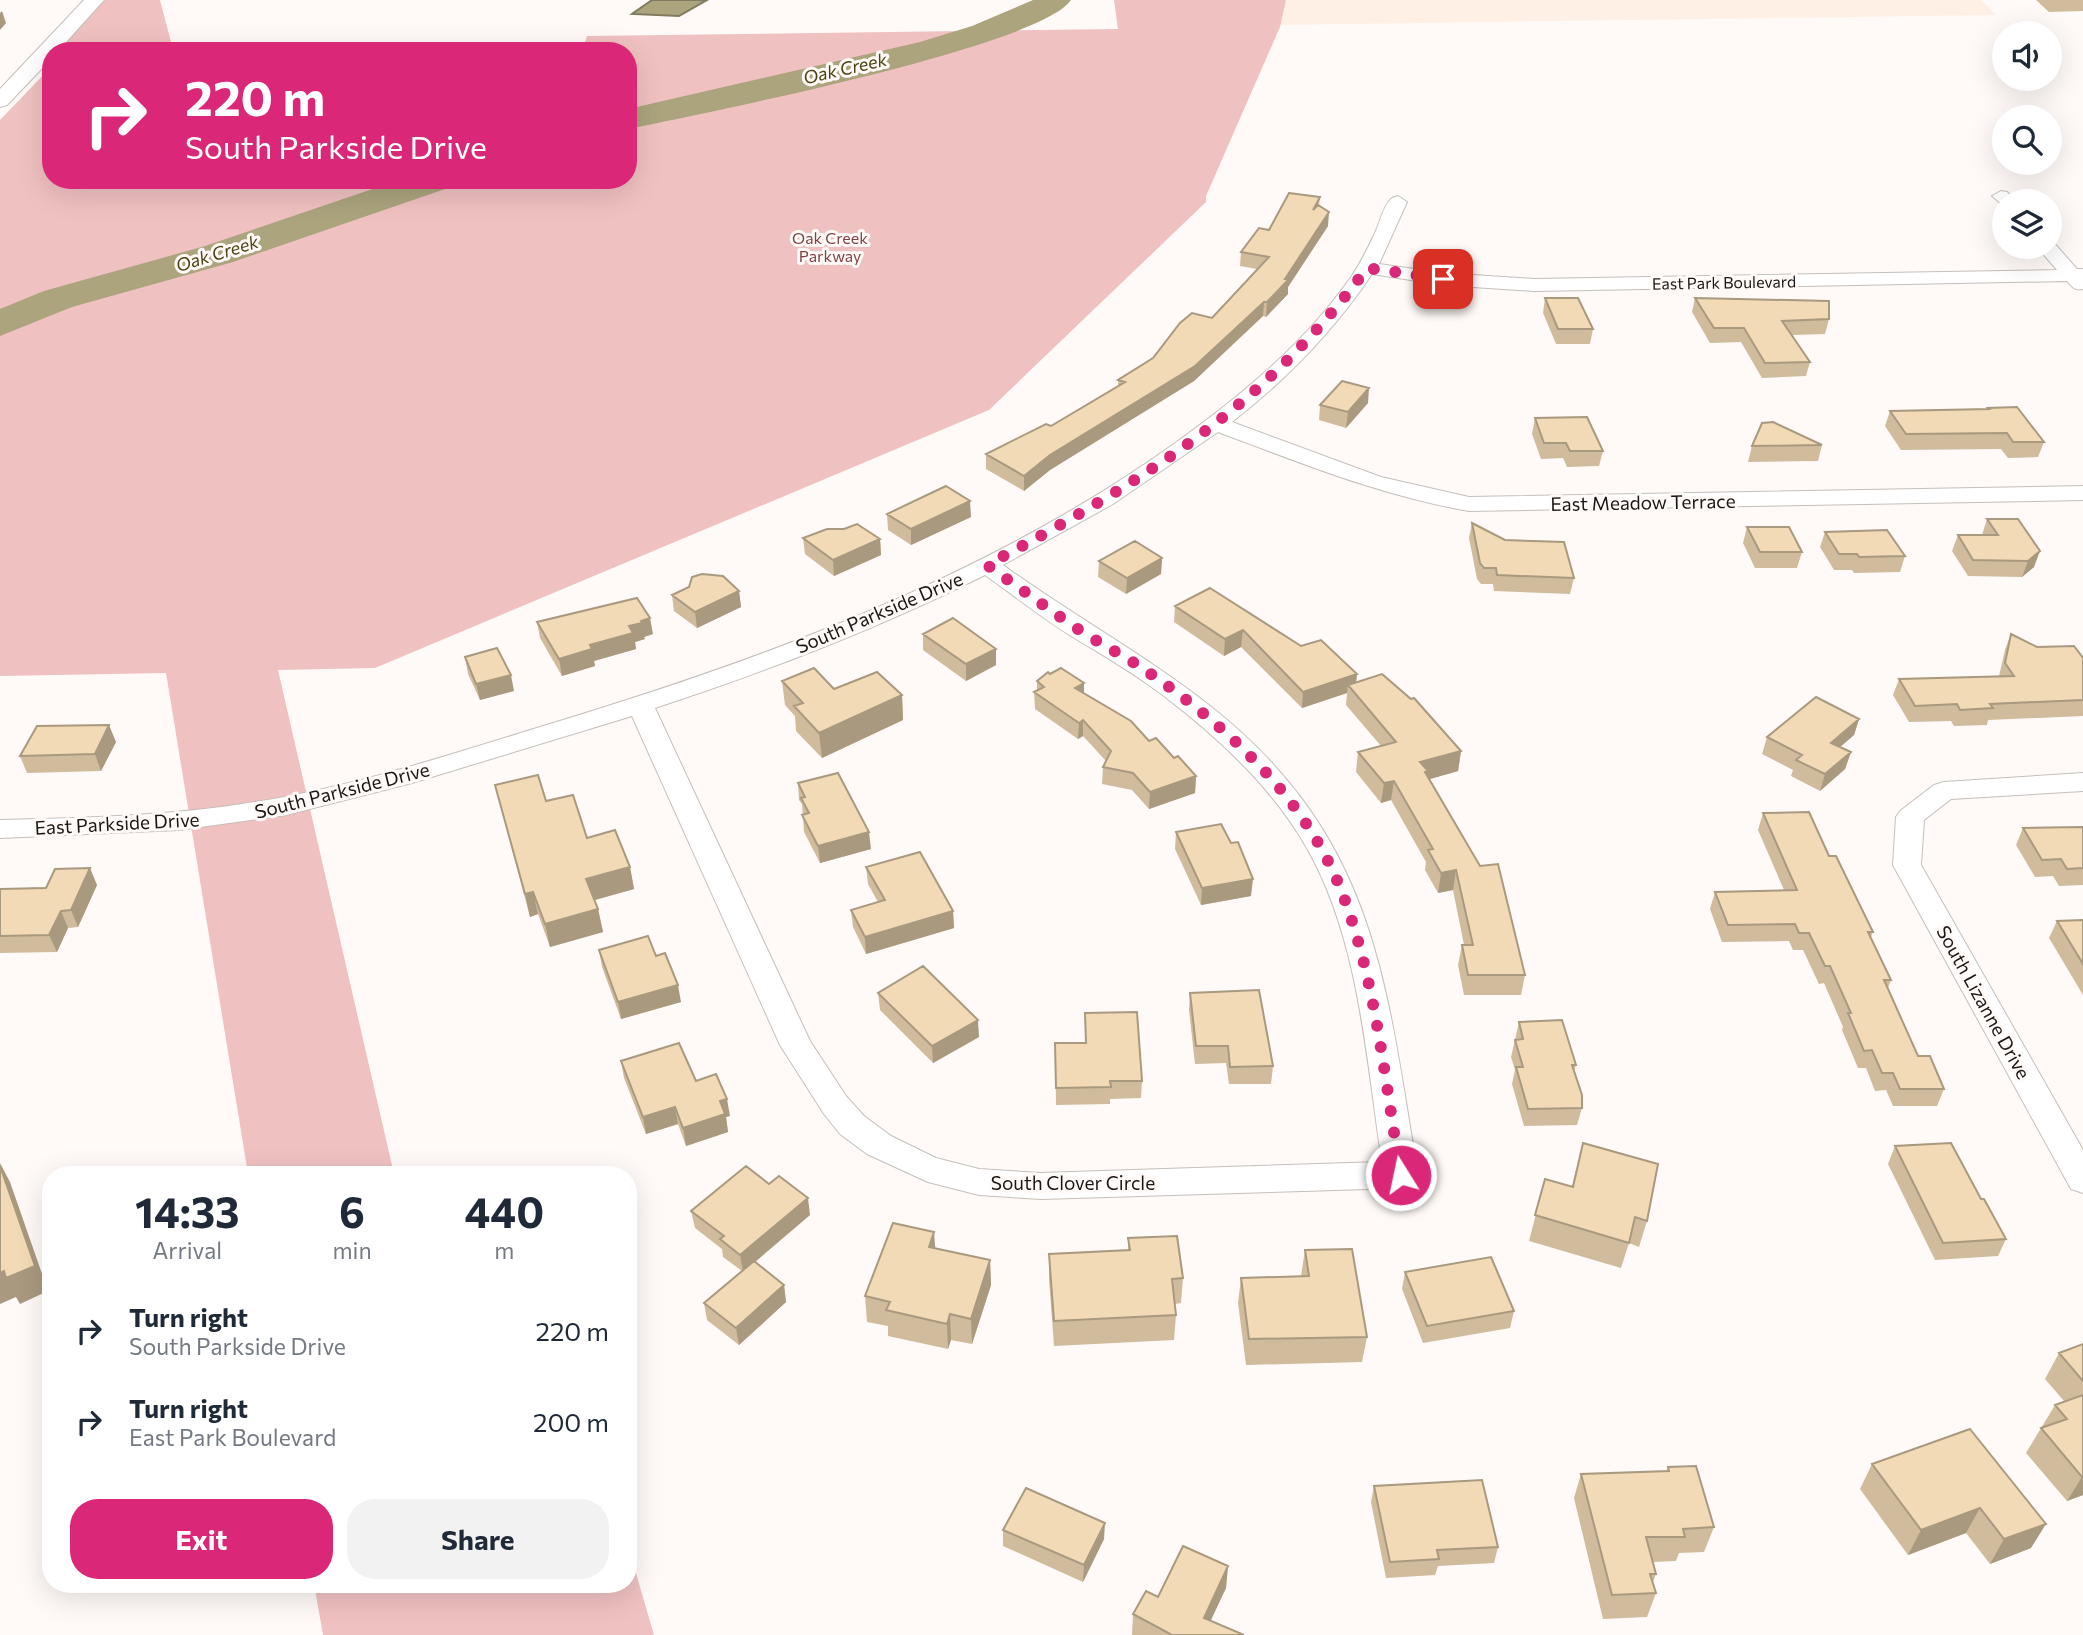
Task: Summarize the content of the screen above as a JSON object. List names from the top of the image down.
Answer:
{
  "streets": {
    "street": [
      "East Park Boulevard",
      "East Meadow Terrace",
      "South Parkside Drive",
      "East Parkside Drive",
      "South Lizanne Drive",
      "South Clover Circle"
    ]
  },
  "crossings": [
    ["East Park Boulevard", "South Parkside Drive"],
    ["East Meadow Terrace", "South Parkside Drive"],
    ["South Parkside Drive", "East Parkside Drive"],
    ["South Parkside Drive", "South Clover Circle"]
  ],
  "water": ["Oak Creek"],
  "parks": ["Oak Creek Parkway"],
  "page": {
    "turn": ["220 m", "South Parkside Drive"],
    "eta": [
      "14:33",
      "Arrival",
      "6",
      "min",
      "440",
      "m"
    ],
    "list": [
      {
        "name": "Turn right",
        "note": "South Parkside Drive",
        "value": "220 m"
      },
      {
        "name": "Turn right",
        "note": "East Park Boulevard",
        "value": "200 m"
      }
    ],
    "buttons": ["Exit", "Share"]
  }
}
